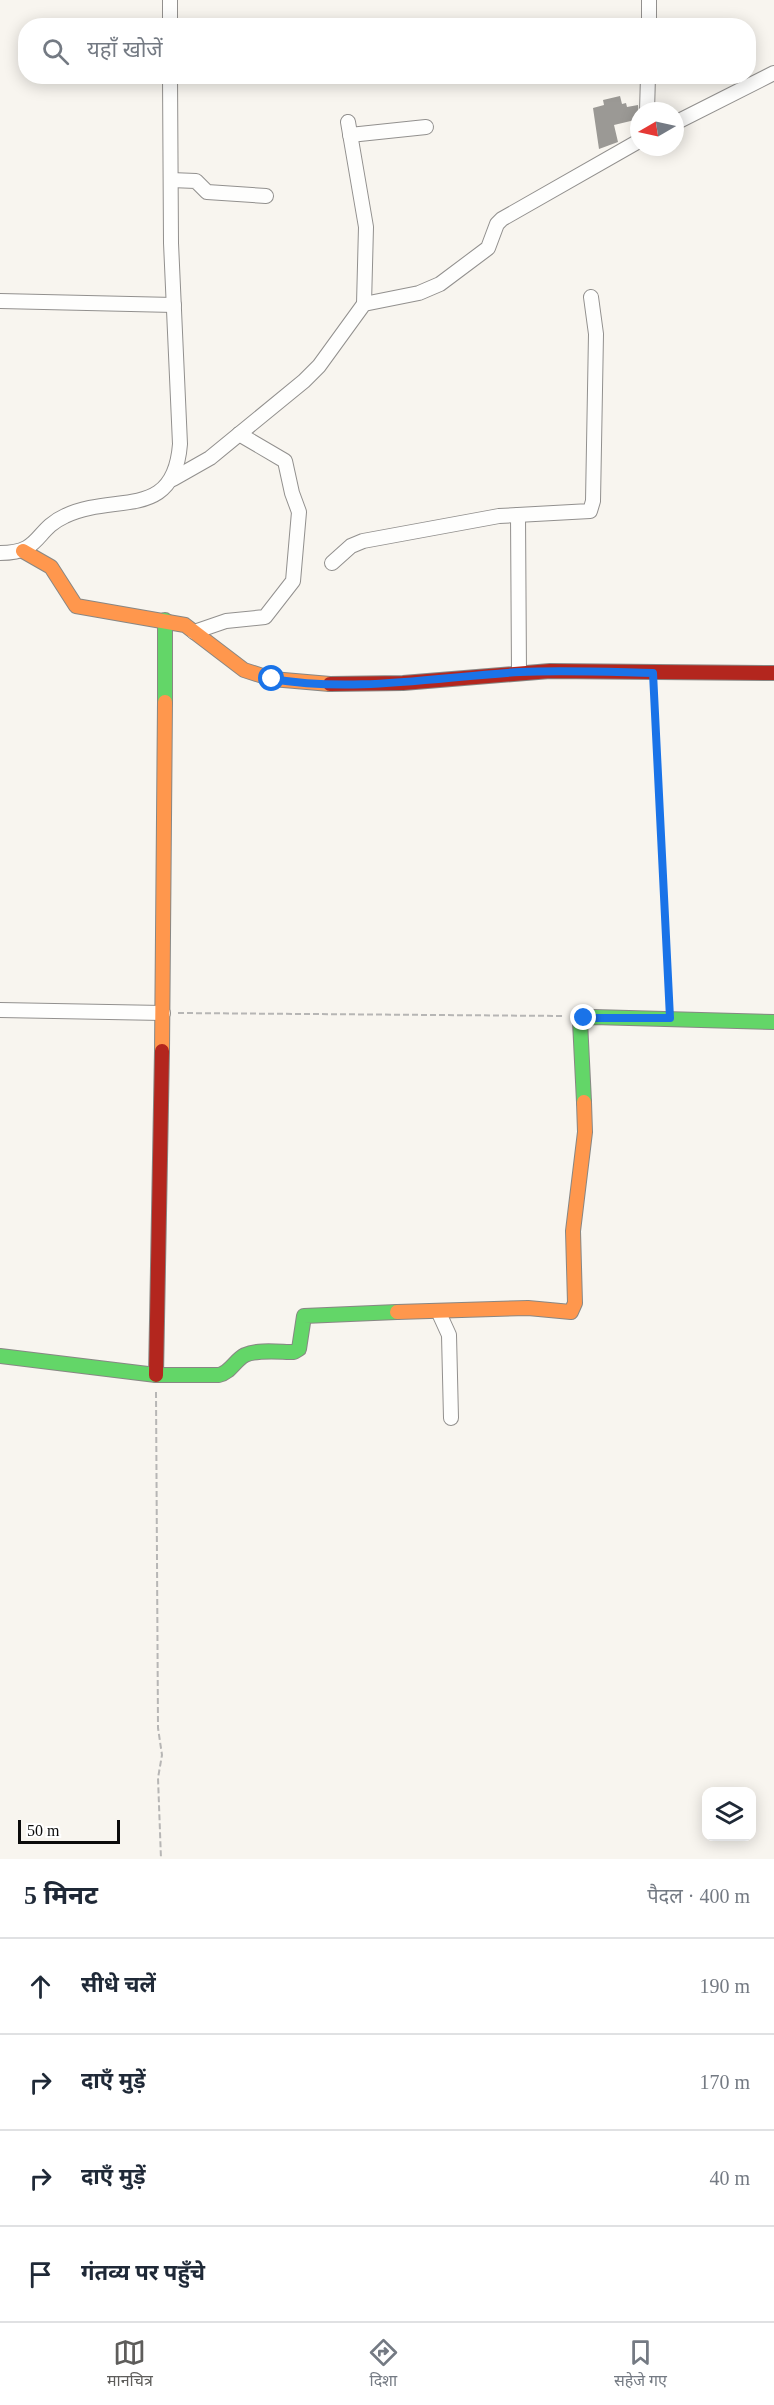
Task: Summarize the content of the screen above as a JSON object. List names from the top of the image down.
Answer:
{
  "scale_bar": "50 m",
  "north": "left",
  "page": {
    "search": "यहाँ खोजें",
    "scale": "50 m",
    "heading": ["5 मिनट", "पैदल · 400 m"],
    "list": [
      ["सीधे चलें", "190 m"],
      ["दाएँ मुड़ें", "170 m"],
      ["दाएँ मुड़ें", "40 m"],
      "गंतव्य पर पहुँचे"
    ],
    "nav": ["मानचित्र", "दिशा", "सहेजे गए"]
  }
}
